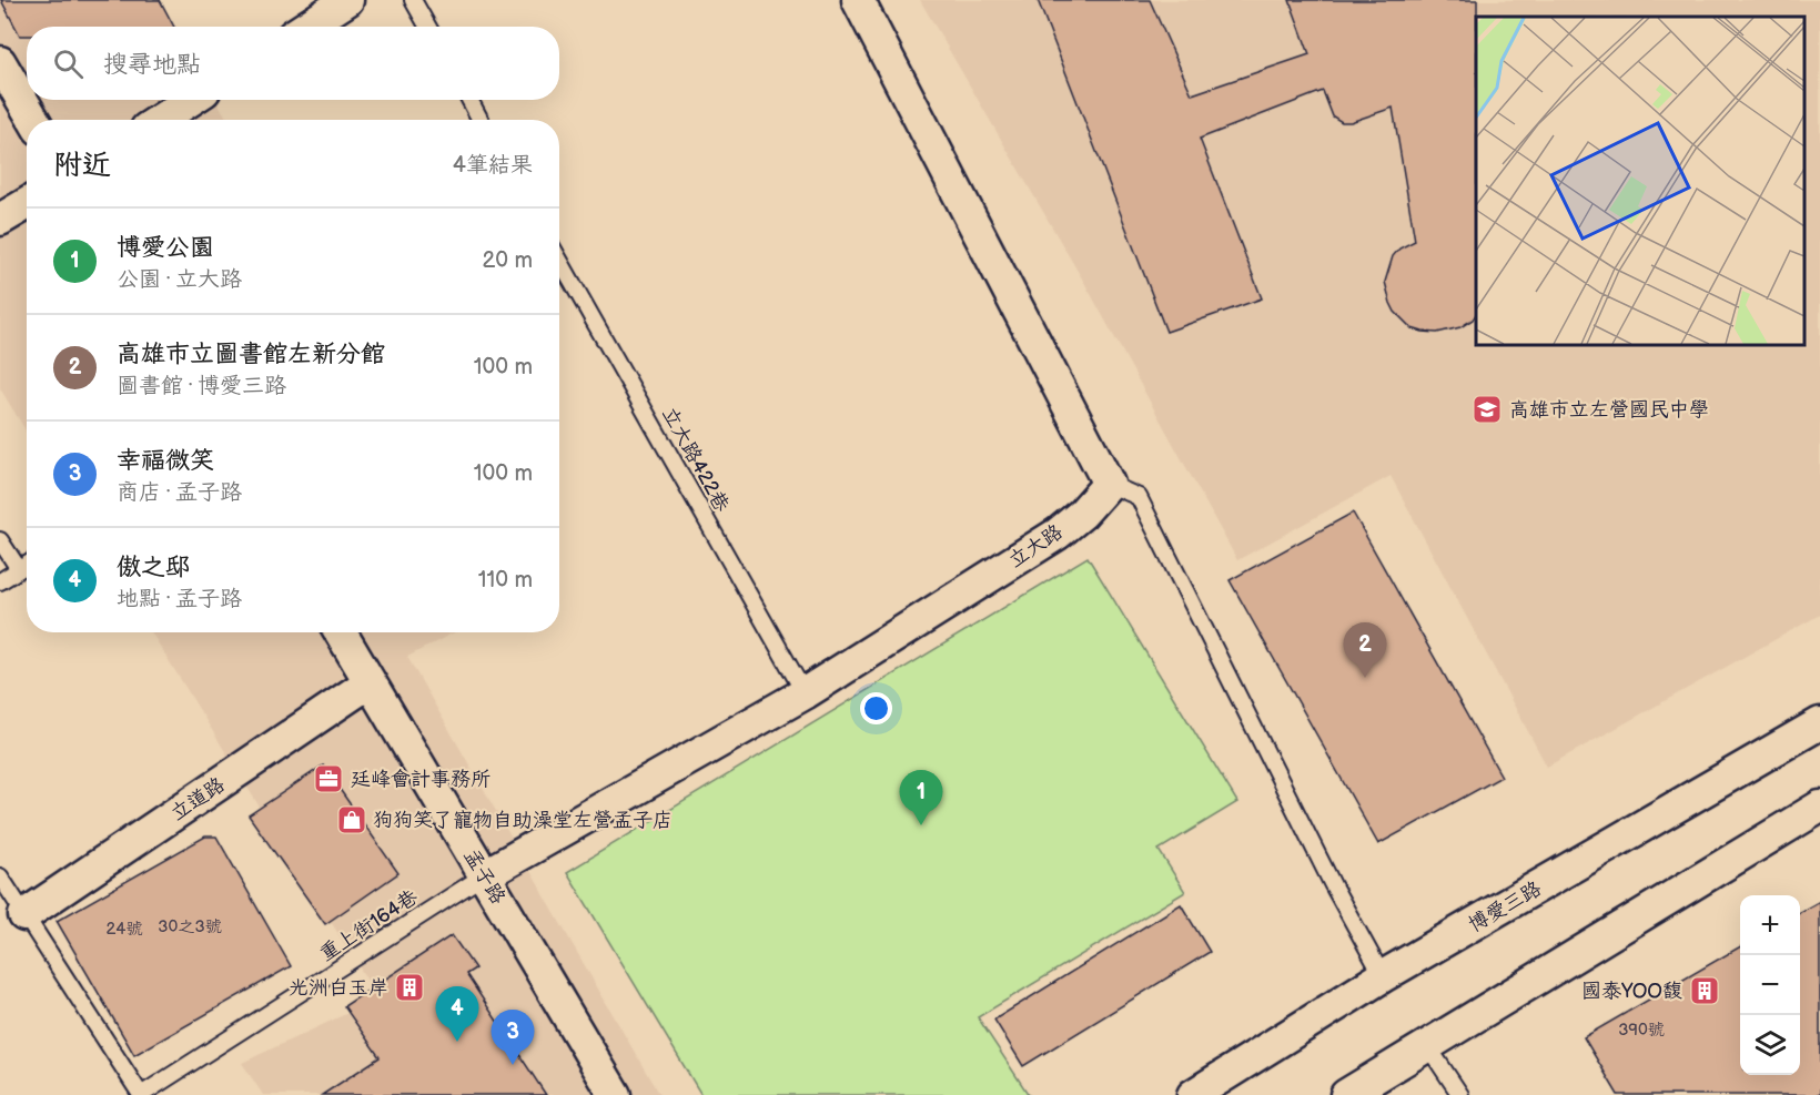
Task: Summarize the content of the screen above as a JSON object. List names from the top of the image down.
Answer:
{
  "streets": {
    "street": [
      "立大路",
      "立道路",
      "孟子路",
      "博愛三路"
    ],
    "lane": ["立大路422巷", "重上街164巷"]
  },
  "crossings": [
    ["立大路422巷", "立大路"],
    ["立大路", "孟子路"],
    ["立大路", "重上街164巷"],
    ["立道路", "孟子路"],
    ["孟子路", "重上街164巷"]
  ],
  "places": {
    "school or university": ["高雄市立左營國民中學"],
    "office": ["廷峰會計事務所"],
    "shop": ["狗狗笑了寵物自助澡堂左營孟子店"],
    "building": ["光洲白玉岸", "國泰YOO馥"]
  },
  "house_numbers": ["30之3號", "24號", "390號"],
  "page": {
    "search": "搜尋地點",
    "heading": ["附近", "4筆結果"],
    "list": [
      {
        "mark": "1",
        "name": "博愛公園",
        "note": "公園 · 立大路",
        "value": "20 m"
      },
      {
        "mark": "2",
        "name": "高雄市立圖書館左新分館",
        "note": "圖書館 · 博愛三路",
        "value": "100 m"
      },
      {
        "mark": "3",
        "name": "幸福微笑",
        "note": "商店 · 孟子路",
        "value": "100 m"
      },
      {
        "mark": "4",
        "name": "傲之邸",
        "note": "地點 · 孟子路",
        "value": "110 m"
      }
    ],
    "pins": [
      "2",
      "1",
      "4",
      "3"
    ],
    "map_buttons": ["+", "−"]
  }
}
